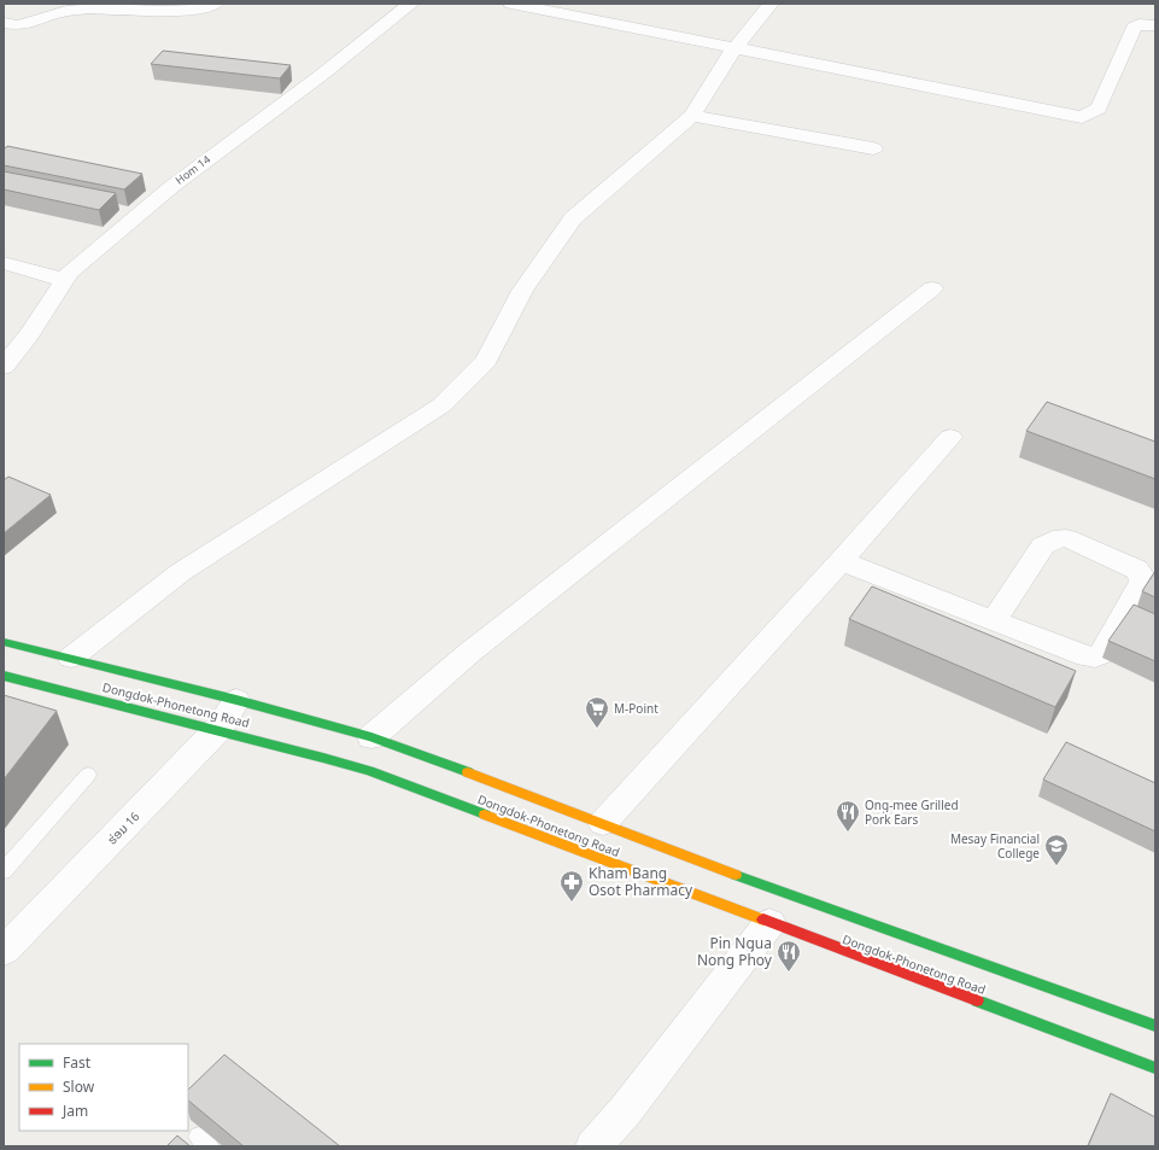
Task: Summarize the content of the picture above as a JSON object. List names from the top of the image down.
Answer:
{
  "streets": {
    "main road": ["Dongdok-Phonetong Road"],
    "street": ["Hom 14", "ຮ່ອມ 16"]
  },
  "crossings": [
    ["Dongdok-Phonetong Road", "ຮ່ອມ 16"]
  ],
  "places": {
    "supermarket": ["M-Point"],
    "restaurant": ["Ong-mee Grilled Pork Ears", "Pin Ngua Nong Phoy"],
    "school or university": ["Mesay Financial College"],
    "pharmacy": ["Kham Bang Osot Pharmacy"]
  },
  "legend": ["Fast", "Slow", "Jam"]
}
